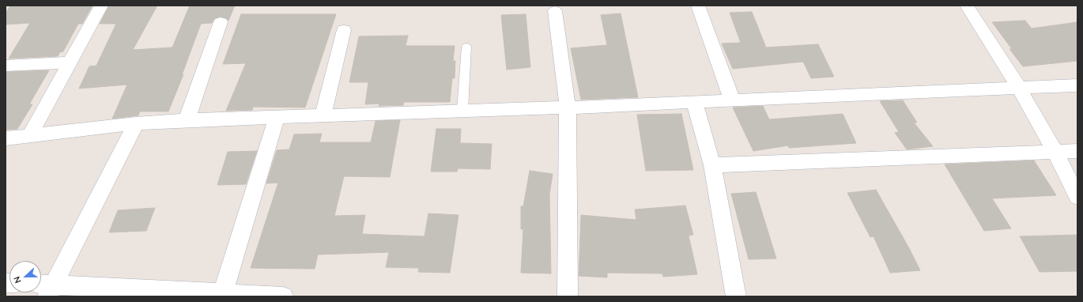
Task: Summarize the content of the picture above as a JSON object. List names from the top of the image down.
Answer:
{
  "north": "left"
}
